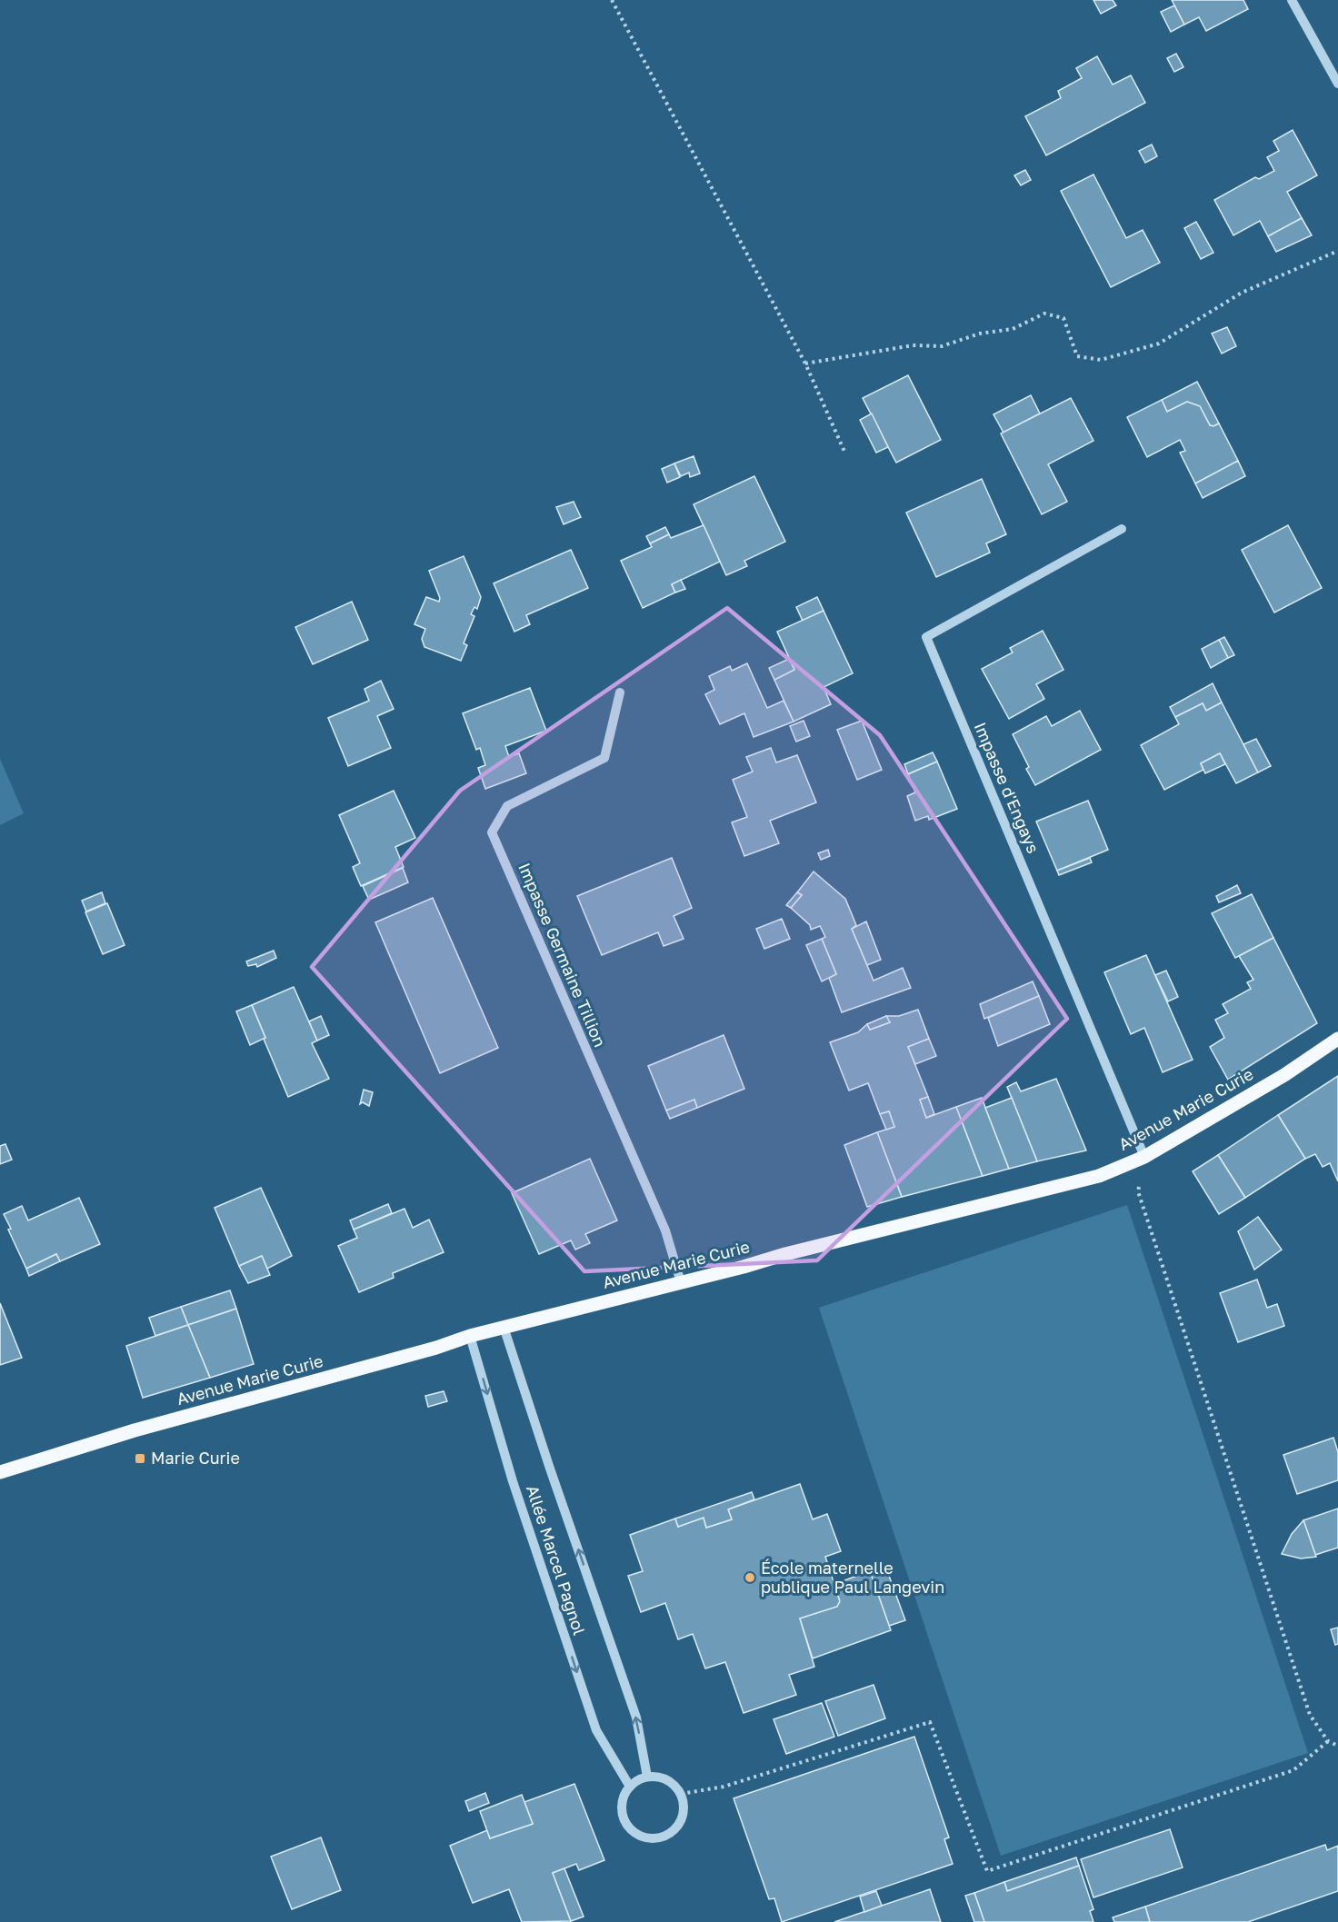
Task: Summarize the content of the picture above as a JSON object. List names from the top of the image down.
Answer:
{
  "streets": {
    "main road": ["Avenue Marie Curie"],
    "street": ["Impasse d'Engays", "Impasse Germaine Tillion", "Allée Marcel Pagnol"]
  },
  "crossings": [
    ["Impasse d'Engays", "Avenue Marie Curie"],
    ["Impasse Germaine Tillion", "Avenue Marie Curie"],
    ["Avenue Marie Curie", "Allée Marcel Pagnol"]
  ],
  "places": {
    "transit": ["Marie Curie"],
    "other": ["École maternelle publique Paul Langevin"]
  }
}
